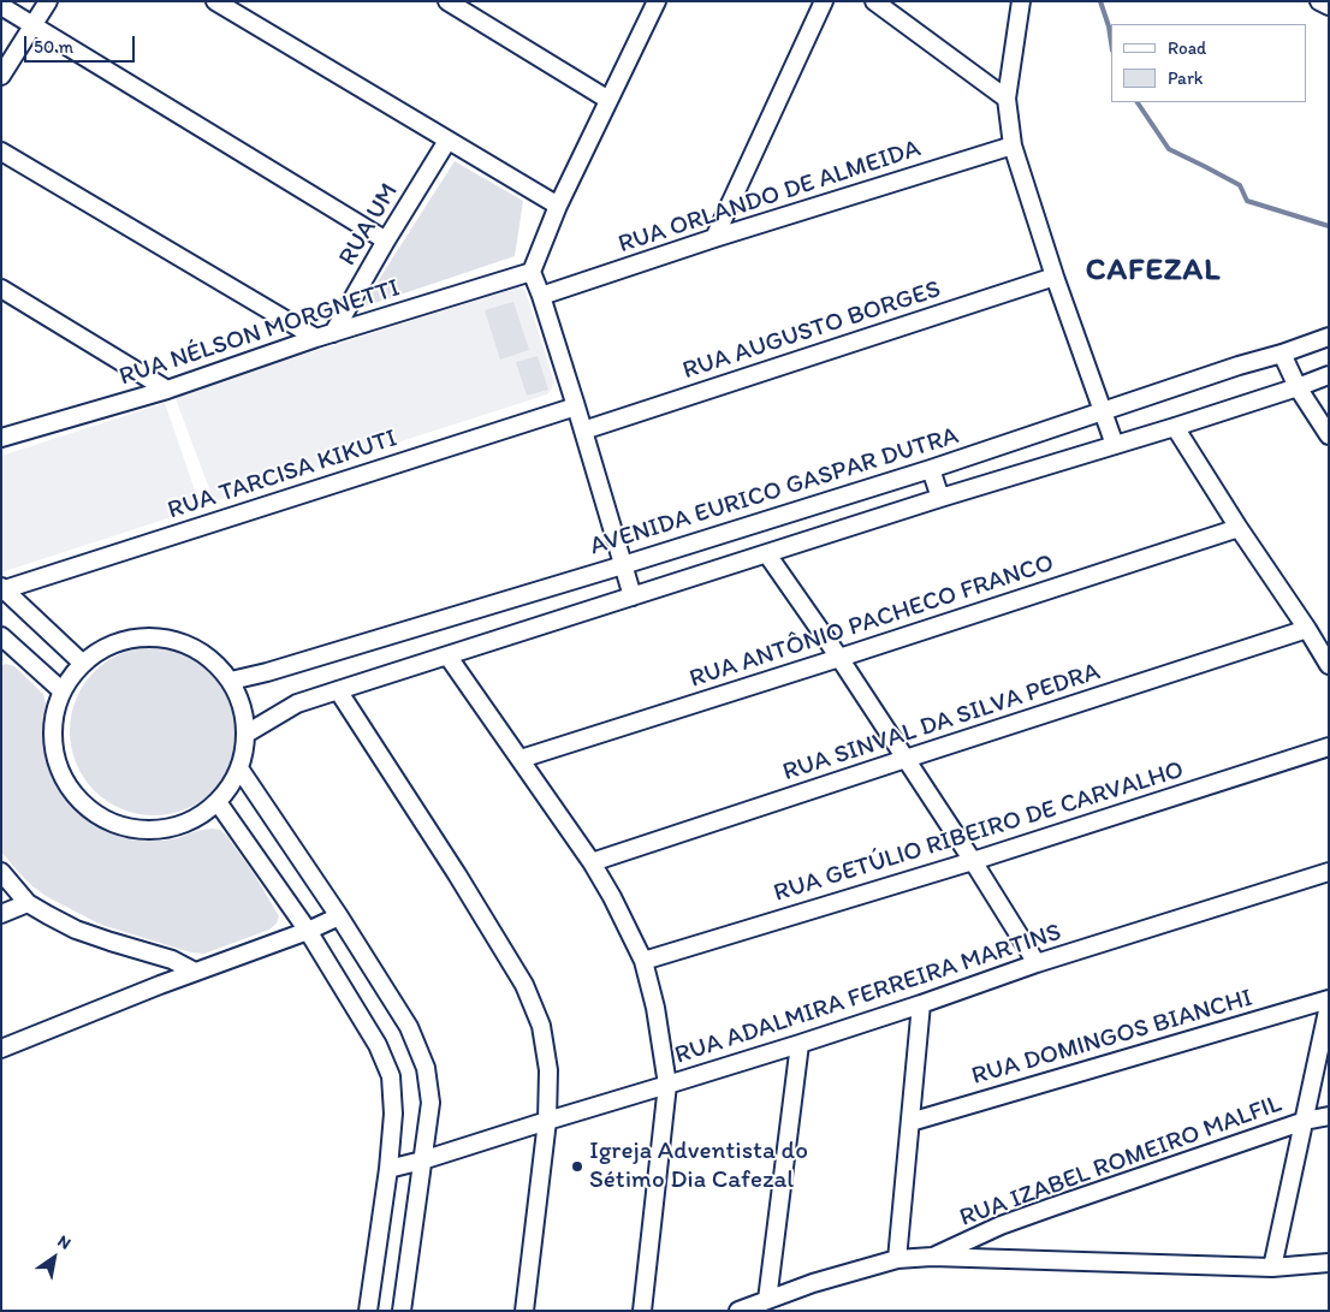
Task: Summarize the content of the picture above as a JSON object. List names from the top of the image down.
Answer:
{
  "streets": {
    "street": [
      "RUA ORLANDO DE ALMEIDA",
      "RUA UM",
      "RUA AUGUSTO BORGES",
      "RUA NÉLSON MORGNETTI",
      "RUA TARCISA KIKUTI",
      "AVENIDA EURICO GASPAR DUTRA",
      "RUA ANTÔNIO PACHECO FRANCO",
      "RUA SINVAL DA SILVA PEDRA",
      "RUA GETÚLIO RIBEIRO DE CARVALHO",
      "RUA ADALMIRA FERREIRA MARTINS",
      "RUA DOMINGOS BIANCHI",
      "RUA IZABEL ROMEIRO MALFIL"
    ]
  },
  "crossings": [
    ["RUA UM", "RUA NÉLSON MORGNETTI"]
  ],
  "districts": ["CAFEZAL"],
  "places": ["Igreja Adventista do Sétimo Dia Cafezal"],
  "legend": ["Road", "Park"],
  "scale_bar": "50 m",
  "north": "top right"
}
